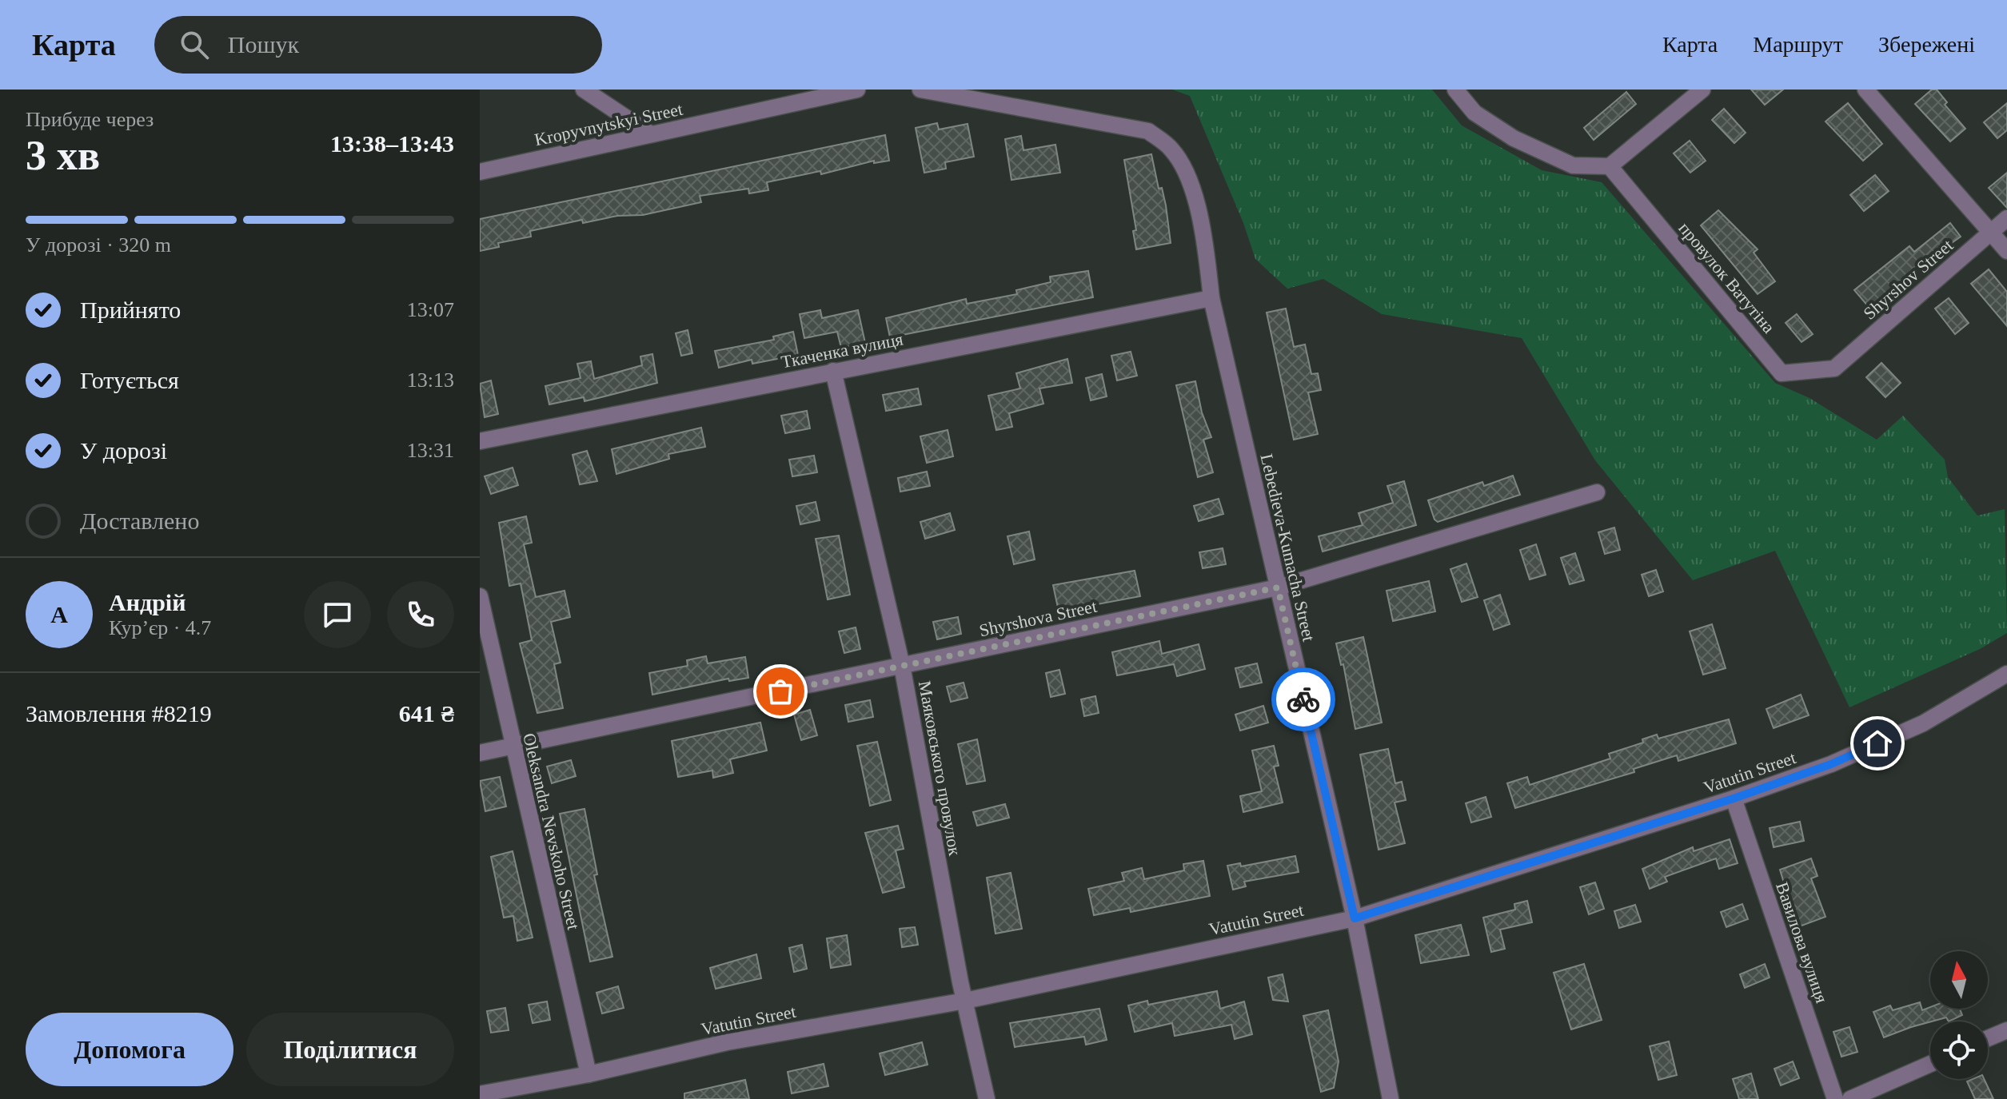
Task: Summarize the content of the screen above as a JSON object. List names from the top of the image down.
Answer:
{
  "streets": {
    "street": [
      "Kropyvnytskyi Street",
      "провулок Ватутіна",
      "Shyrshov Street",
      "Ткаченка вулиця",
      "Lebedieva-Kumacha Street",
      "Shyrshova Street",
      "Маяковського провулок",
      "Vatutin Street",
      "Oleksandra Nevskoho Street",
      "Вавилова вулиця"
    ]
  },
  "crossings": [
    ["провулок Ватутіна", "Shyrshov Street"],
    ["Ткаченка вулиця", "Lebedieva-Kumacha Street"],
    ["Ткаченка вулиця", "Маяковського провулок"],
    ["Lebedieva-Kumacha Street", "Shyrshova Street"],
    ["Lebedieva-Kumacha Street", "Vatutin Street"],
    ["Shyrshova Street", "Маяковського провулок"],
    ["Shyrshova Street", "Oleksandra Nevskoho Street"],
    ["Маяковського провулок", "Vatutin Street"],
    ["Vatutin Street", "Oleksandra Nevskoho Street"],
    ["Vatutin Street", "Вавилова вулиця"]
  ],
  "north": "top",
  "page": {
    "header": "Карта",
    "search": "Пошук",
    "nav": ["Карта", "Маршрут", "Збережені"],
    "heading": ["3 хв", "Прибуде через", "13:38–13:43"],
    "panel": [
      "Андрій",
      "Кур’єр · 4.7",
      "Замовлення #8219",
      "641 ₴"
    ],
    "bar": "У дорозі · 320 m",
    "list": [
      ["Прийнято", "13:07"],
      ["Готується", "13:13"],
      ["У дорозі", "13:31"],
      "Доставлено"
    ],
    "round": "А",
    "buttons": ["Допомога", "Поділитися"]
  }
}
